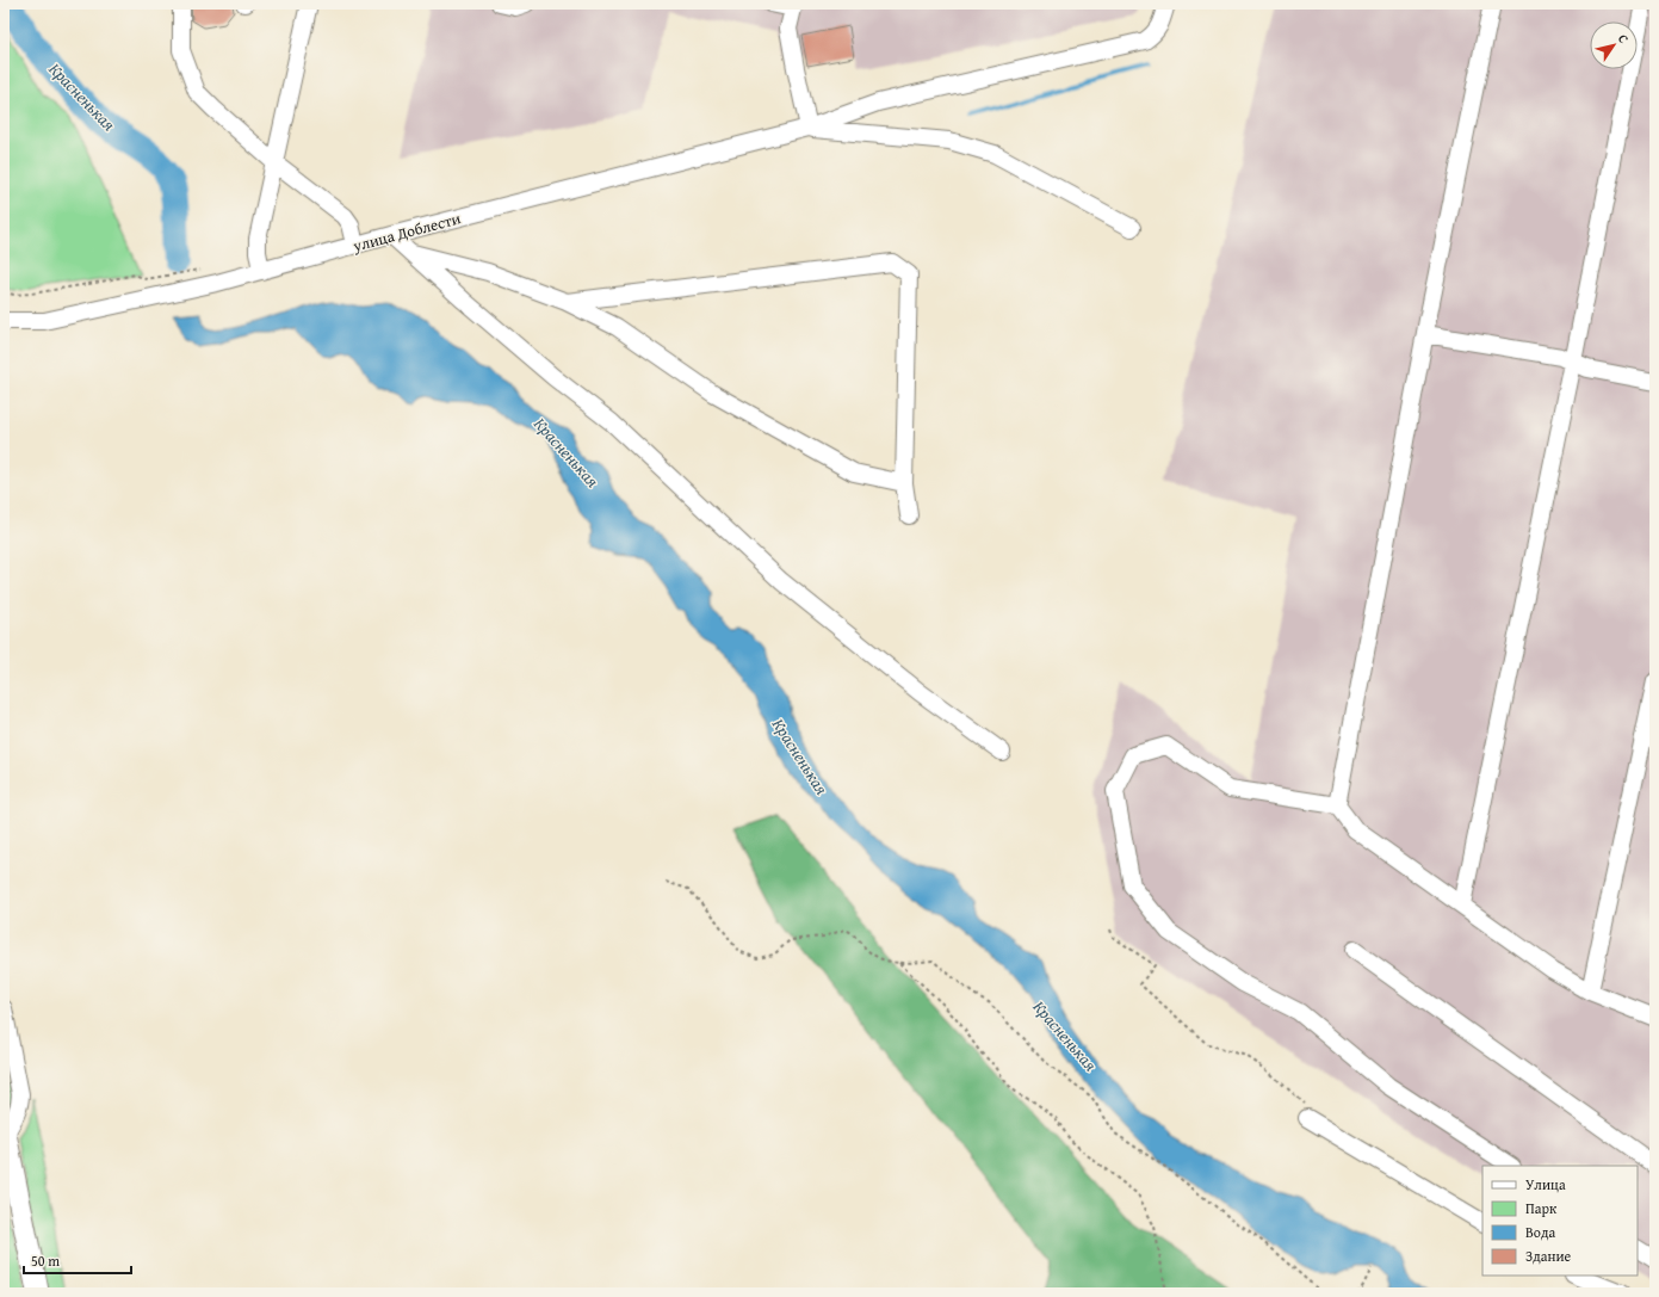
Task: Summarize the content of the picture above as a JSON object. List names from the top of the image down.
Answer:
{
  "streets": {
    "street": ["улица Доблести"]
  },
  "water": ["Красненькая"],
  "legend": [
    "Улица",
    "Парк",
    "Вода",
    "Здание"
  ],
  "scale_bar": "50 m",
  "north": "top right"
}
